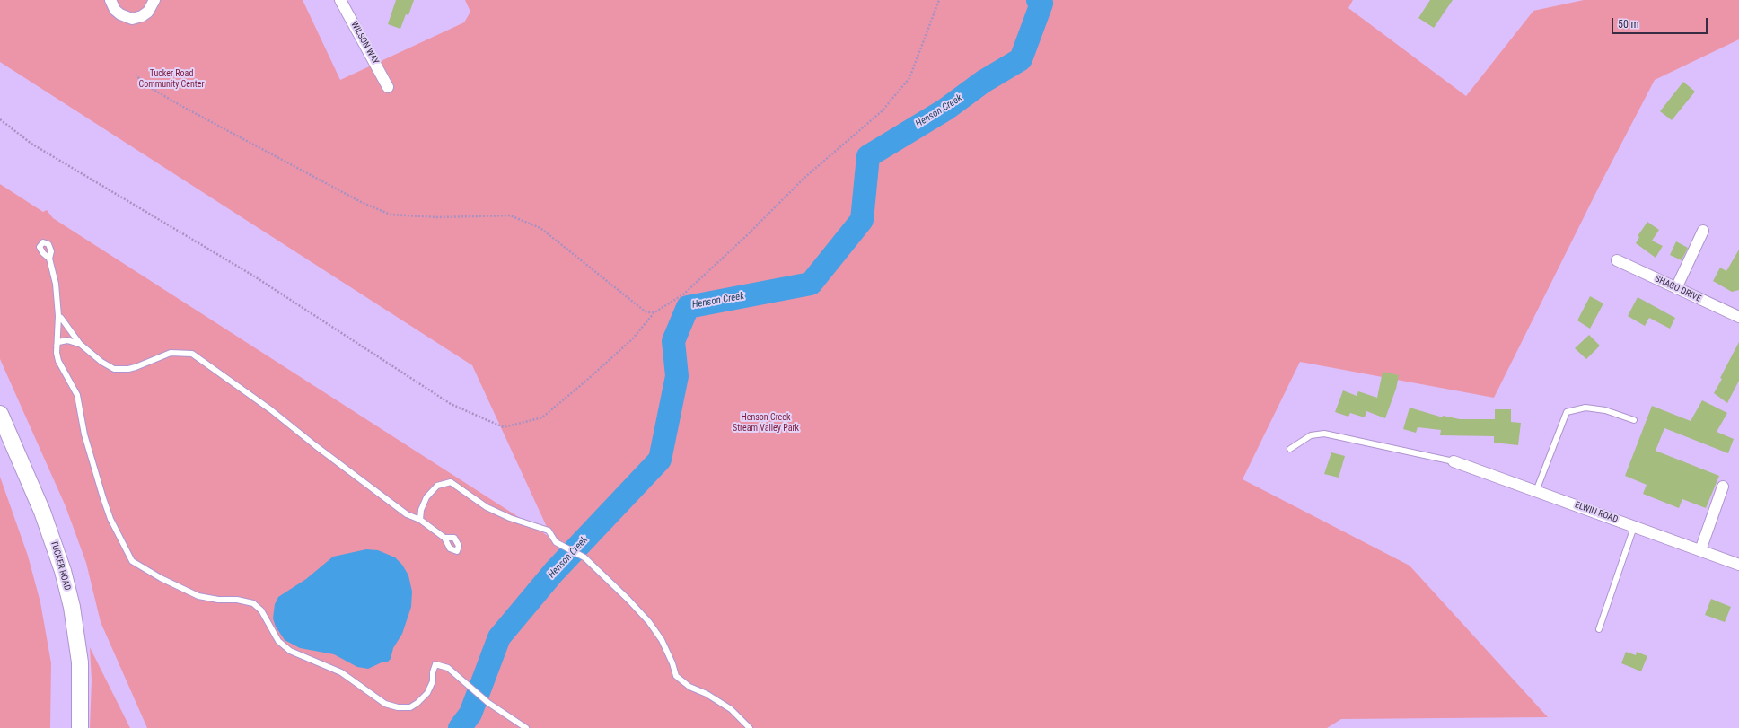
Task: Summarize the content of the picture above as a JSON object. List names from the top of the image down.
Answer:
{
  "streets": {
    "street": [
      "WILSON WAY",
      "SHAGO DRIVE",
      "ELWIN ROAD",
      "TUCKER ROAD"
    ]
  },
  "water": ["Henson Creek"],
  "parks": ["Tucker Road Community Center", "Henson Creek Stream Valley Park"],
  "scale_bar": "50 m"
}
